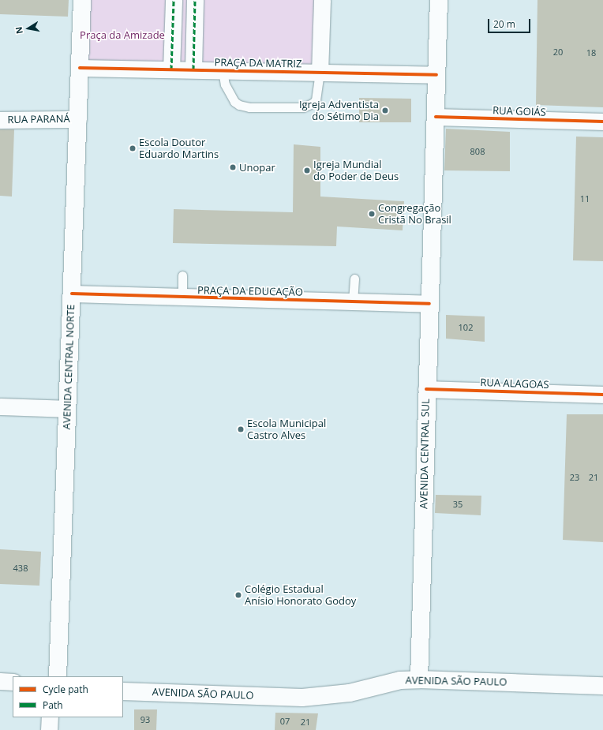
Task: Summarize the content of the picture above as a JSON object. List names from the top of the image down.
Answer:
{
  "streets": {
    "main road": ["AVENIDA CENTRAL NORTE", "AVENIDA CENTRAL SUL", "AVENIDA SÃO PAULO"],
    "street": [
      "PRAÇA DA MATRIZ",
      "RUA GOIÁS",
      "RUA PARANÁ",
      "PRAÇA DA EDUCAÇÃO",
      "RUA ALAGOAS"
    ]
  },
  "crossings": [
    ["PRAÇA DA MATRIZ", "AVENIDA CENTRAL NORTE"],
    ["PRAÇA DA MATRIZ", "AVENIDA CENTRAL SUL"],
    ["RUA GOIÁS", "AVENIDA CENTRAL SUL"],
    ["RUA PARANÁ", "AVENIDA CENTRAL NORTE"],
    ["PRAÇA DA EDUCAÇÃO", "AVENIDA CENTRAL NORTE"],
    ["PRAÇA DA EDUCAÇÃO", "AVENIDA CENTRAL SUL"],
    ["RUA ALAGOAS", "AVENIDA CENTRAL SUL"],
    ["AVENIDA CENTRAL SUL", "AVENIDA SÃO PAULO"]
  ],
  "parks": ["Praça da Amizade"],
  "places": [
    "Igreja Adventista do Sétimo Dia",
    "Escola Doutor Eduardo Martins",
    "Unopar",
    "Igreja Mundial do Poder de Deus",
    "Congregação Cristã No Brasil",
    "Escola Municipal Castro Alves",
    "Colégio Estadual Anísio Honorato Godoy"
  ],
  "house_numbers": [
    "20",
    "18",
    "808",
    "11",
    "102",
    "23",
    "21",
    "35",
    "438",
    "93",
    "07",
    "21"
  ],
  "legend": ["Cycle path", "Path"],
  "scale_bar": "20 m",
  "north": "left"
}
